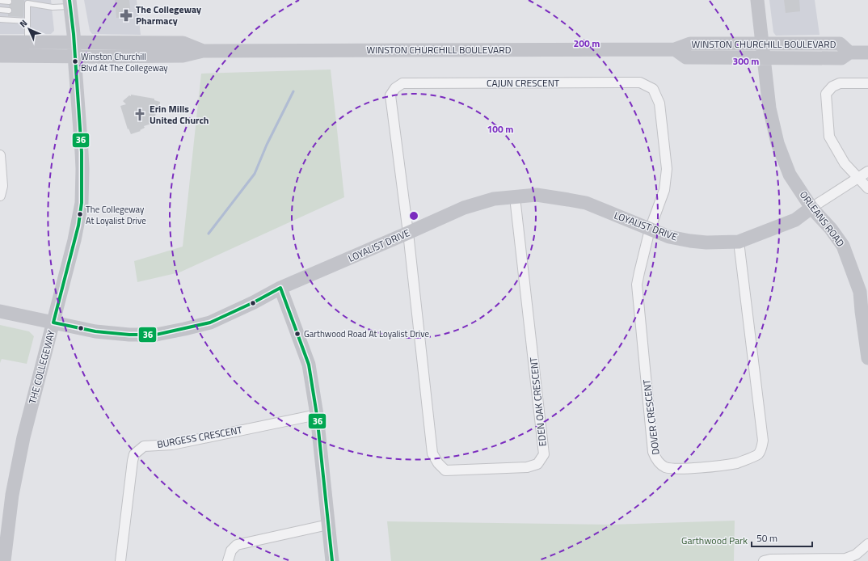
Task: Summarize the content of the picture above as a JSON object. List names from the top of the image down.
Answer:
{
  "streets": {
    "street": [
      "WINSTON CHURCHILL BOULEVARD",
      "CAJUN CRESCENT",
      "ORLEANS ROAD",
      "LOYALIST DRIVE",
      "THE COLLEGEWAY",
      "EDEN OAK CRESCENT",
      "DOVER CRESCENT",
      "BURGESS CRESCENT"
    ]
  },
  "crossings": [
    ["WINSTON CHURCHILL BOULEVARD", "ORLEANS ROAD"],
    ["WINSTON CHURCHILL BOULEVARD", "THE COLLEGEWAY"],
    ["CAJUN CRESCENT", "LOYALIST DRIVE"],
    ["CAJUN CRESCENT", "EDEN OAK CRESCENT"],
    ["CAJUN CRESCENT", "DOVER CRESCENT"],
    ["ORLEANS ROAD", "LOYALIST DRIVE"],
    ["LOYALIST DRIVE", "THE COLLEGEWAY"],
    ["LOYALIST DRIVE", "EDEN OAK CRESCENT"],
    ["LOYALIST DRIVE", "DOVER CRESCENT"]
  ],
  "parks": ["Garthwood Park"],
  "places": {
    "pharmacy": ["The Collegeway Pharmacy"],
    "other": ["Winston Churchill Blvd At The Collegeway", "The Collegeway At Loyalist Drive", "Garthwood Road At Loyalist Drive"],
    "church": ["Erin Mills United Church"]
  },
  "lines": ["transit line 36"],
  "scale_bar": "50 m",
  "north": "top left",
  "rings": ["200 m", "300 m", "100 m"]
}
